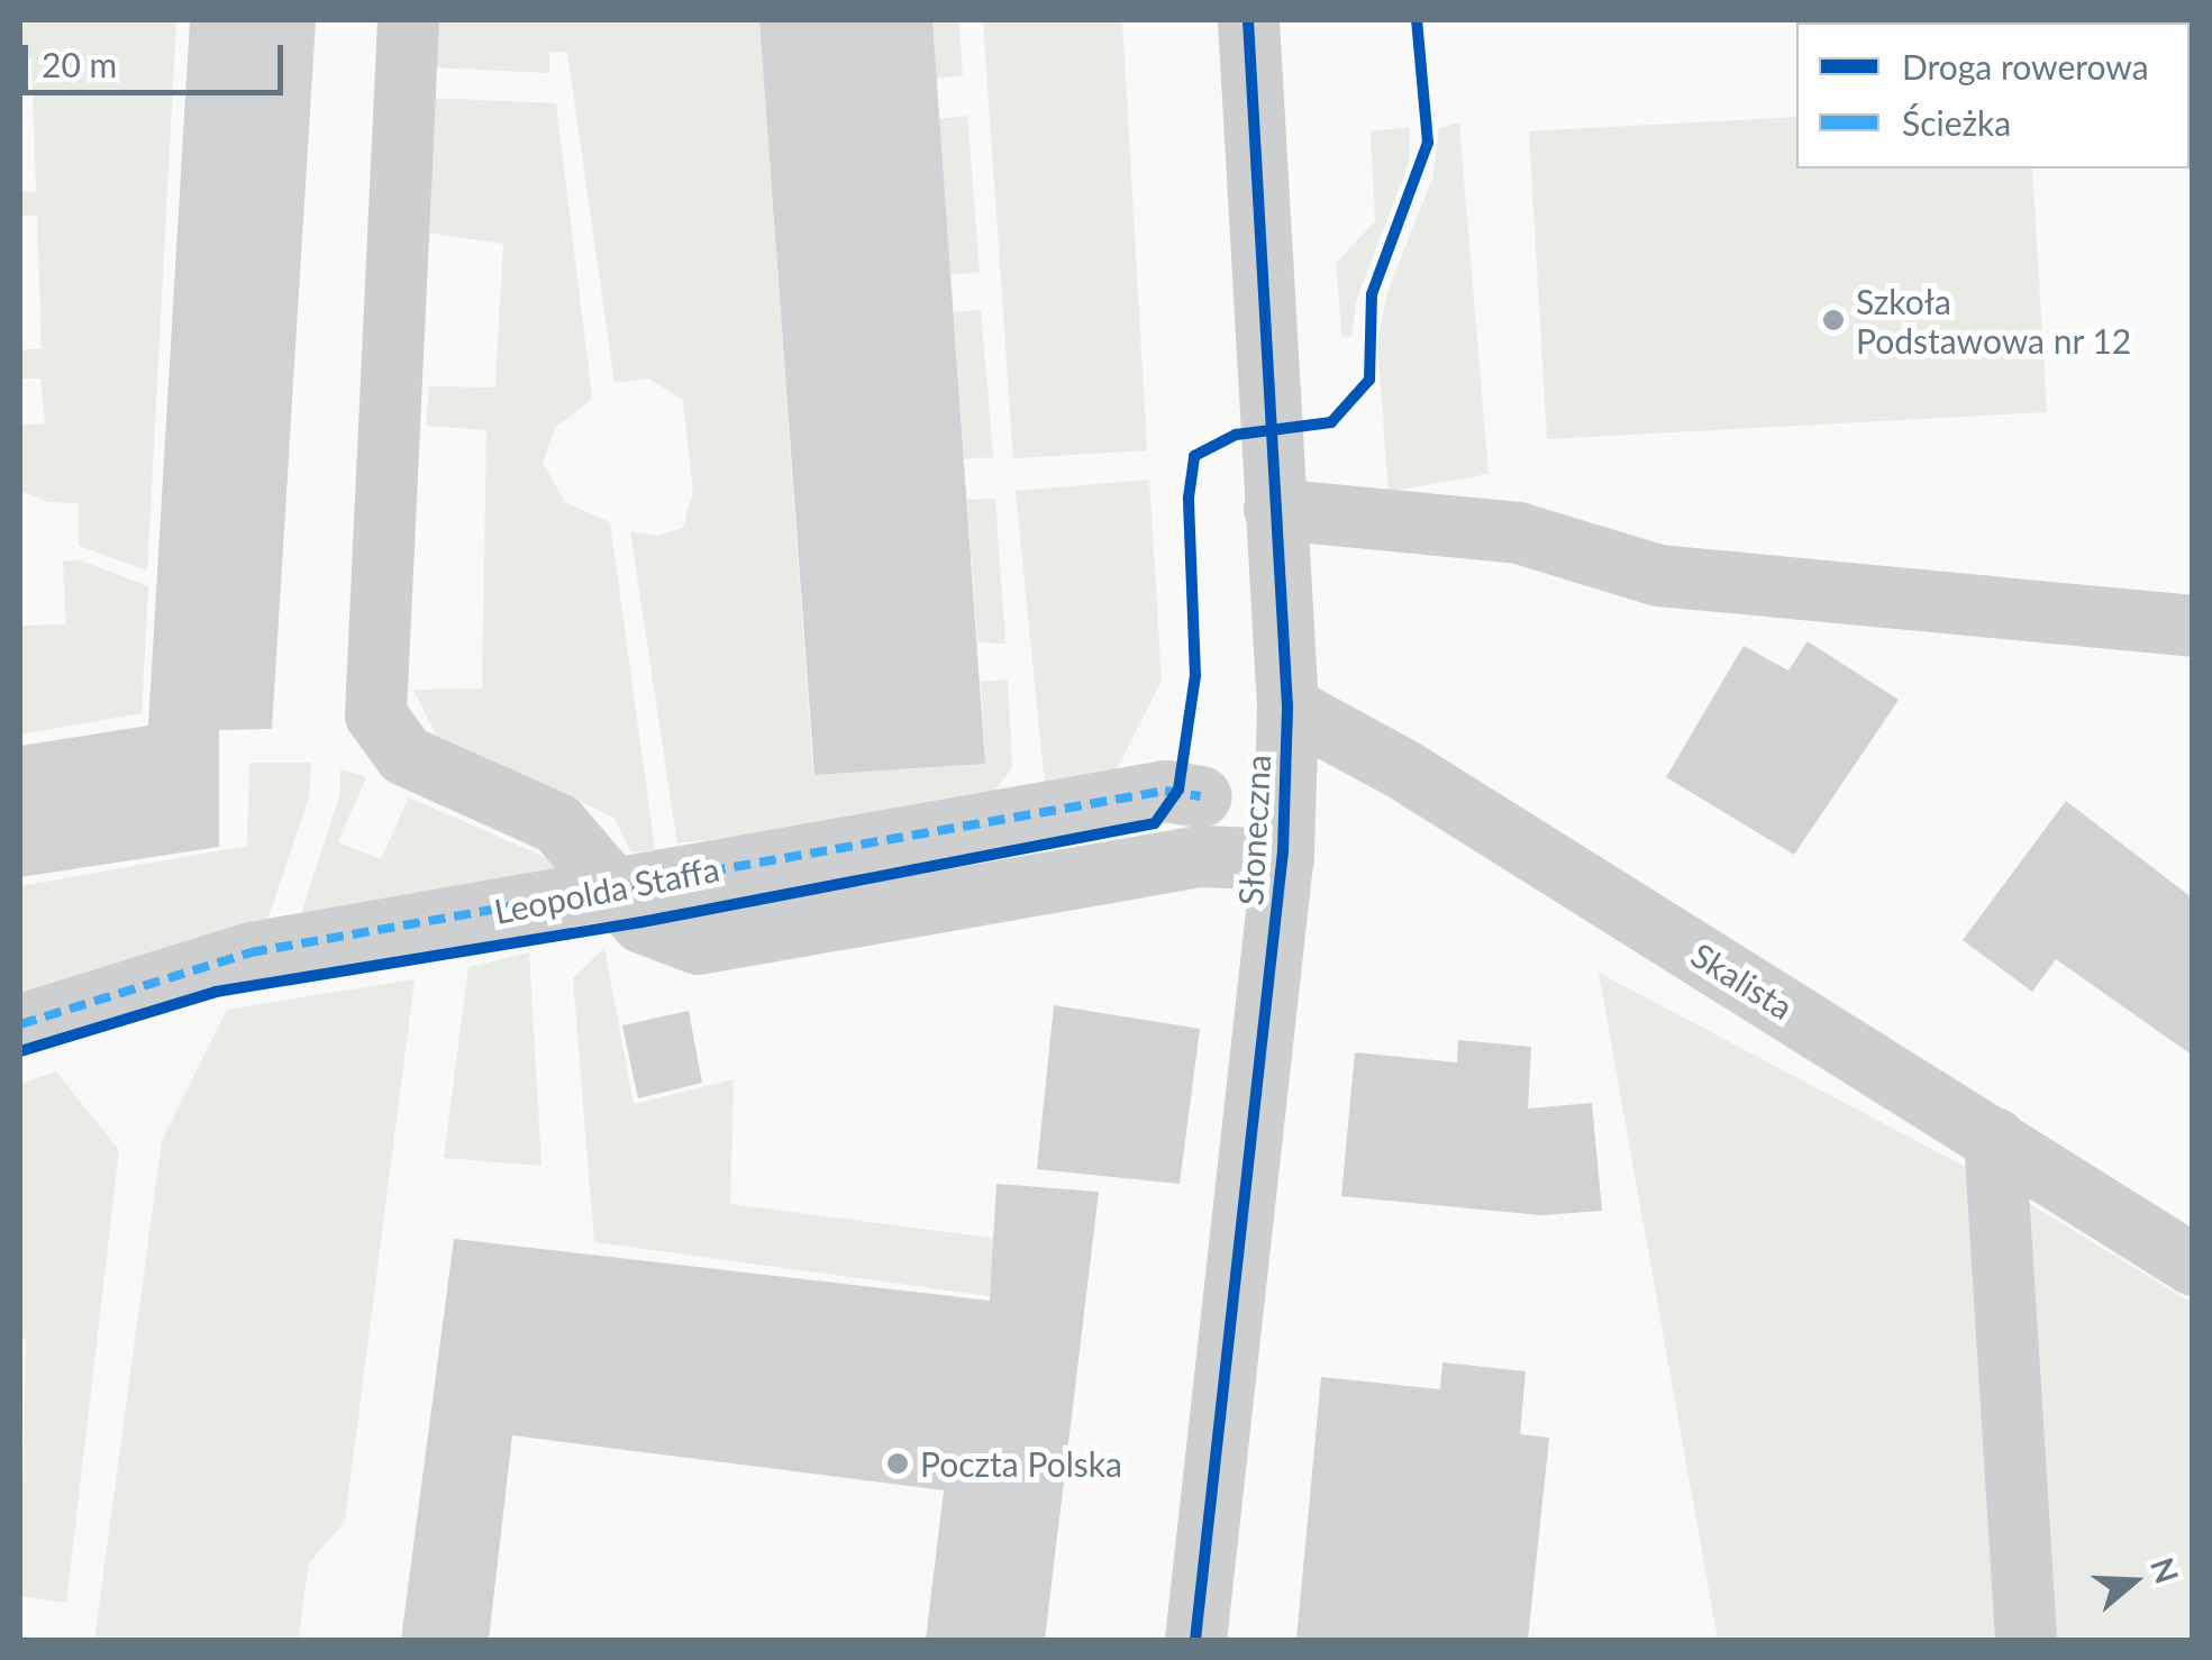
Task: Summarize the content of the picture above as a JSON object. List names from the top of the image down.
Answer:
{
  "streets": {
    "street": ["Słoneczna", "Leopolda Staffa", "Skalista"]
  },
  "crossings": [
    ["Słoneczna", "Skalista"]
  ],
  "places": ["Szkoła Podstawowa nr 12", "Poczta Polska"],
  "legend": ["Droga rowerowa", "Ścieżka"],
  "scale_bar": "20 m",
  "north": "right"
}
